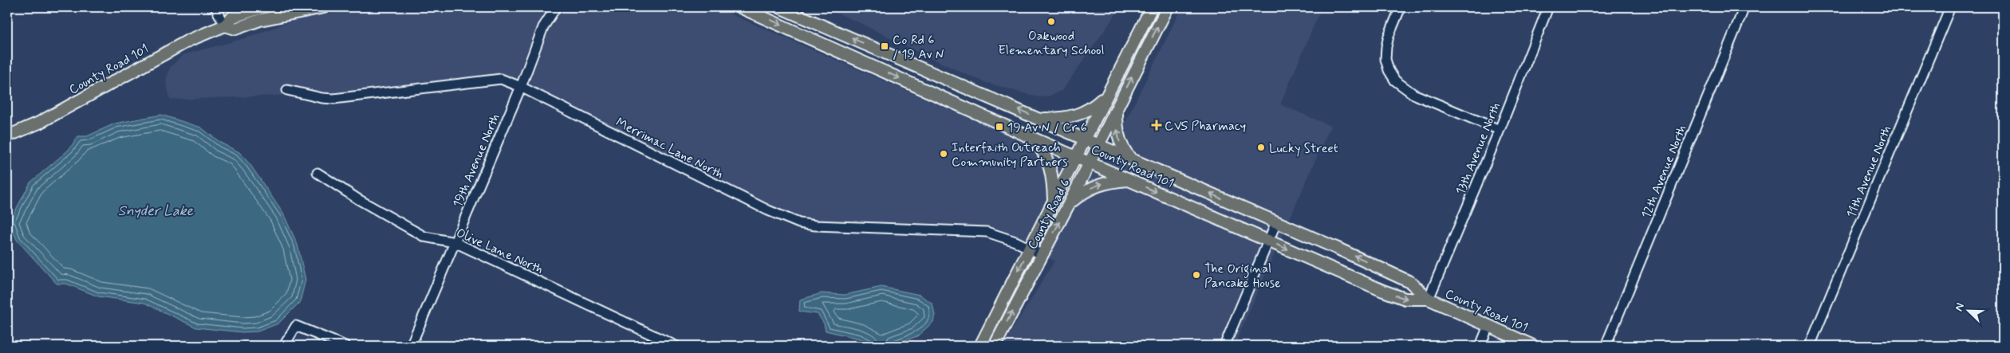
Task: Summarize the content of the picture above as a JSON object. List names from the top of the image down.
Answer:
{
  "streets": {
    "main road": ["County Road 101", "County Road 6"],
    "street": [
      "Merrimac Lane North",
      "13th Avenue North",
      "19th Avenue North",
      "12th Avenue North",
      "11th Avenue North",
      "Olive Lane North"
    ]
  },
  "crossings": [
    ["County Road 101", "13th Avenue North"],
    ["County Road 101", "County Road 6"],
    ["Merrimac Lane North", "19th Avenue North"],
    ["Merrimac Lane North", "County Road 6"],
    ["19th Avenue North", "Olive Lane North"]
  ],
  "water": ["Snyder Lake"],
  "places": {
    "other": [
      "Oakwood Elementary School",
      "Lucky Street",
      "Interfaith Outreach Community Partners",
      "The Original Pancake House"
    ],
    "transit": ["Co Rd 6 / 19 Av N", "19 Av N / Cr 6"],
    "health": ["CVS Pharmacy"]
  },
  "north": "top left"
}
